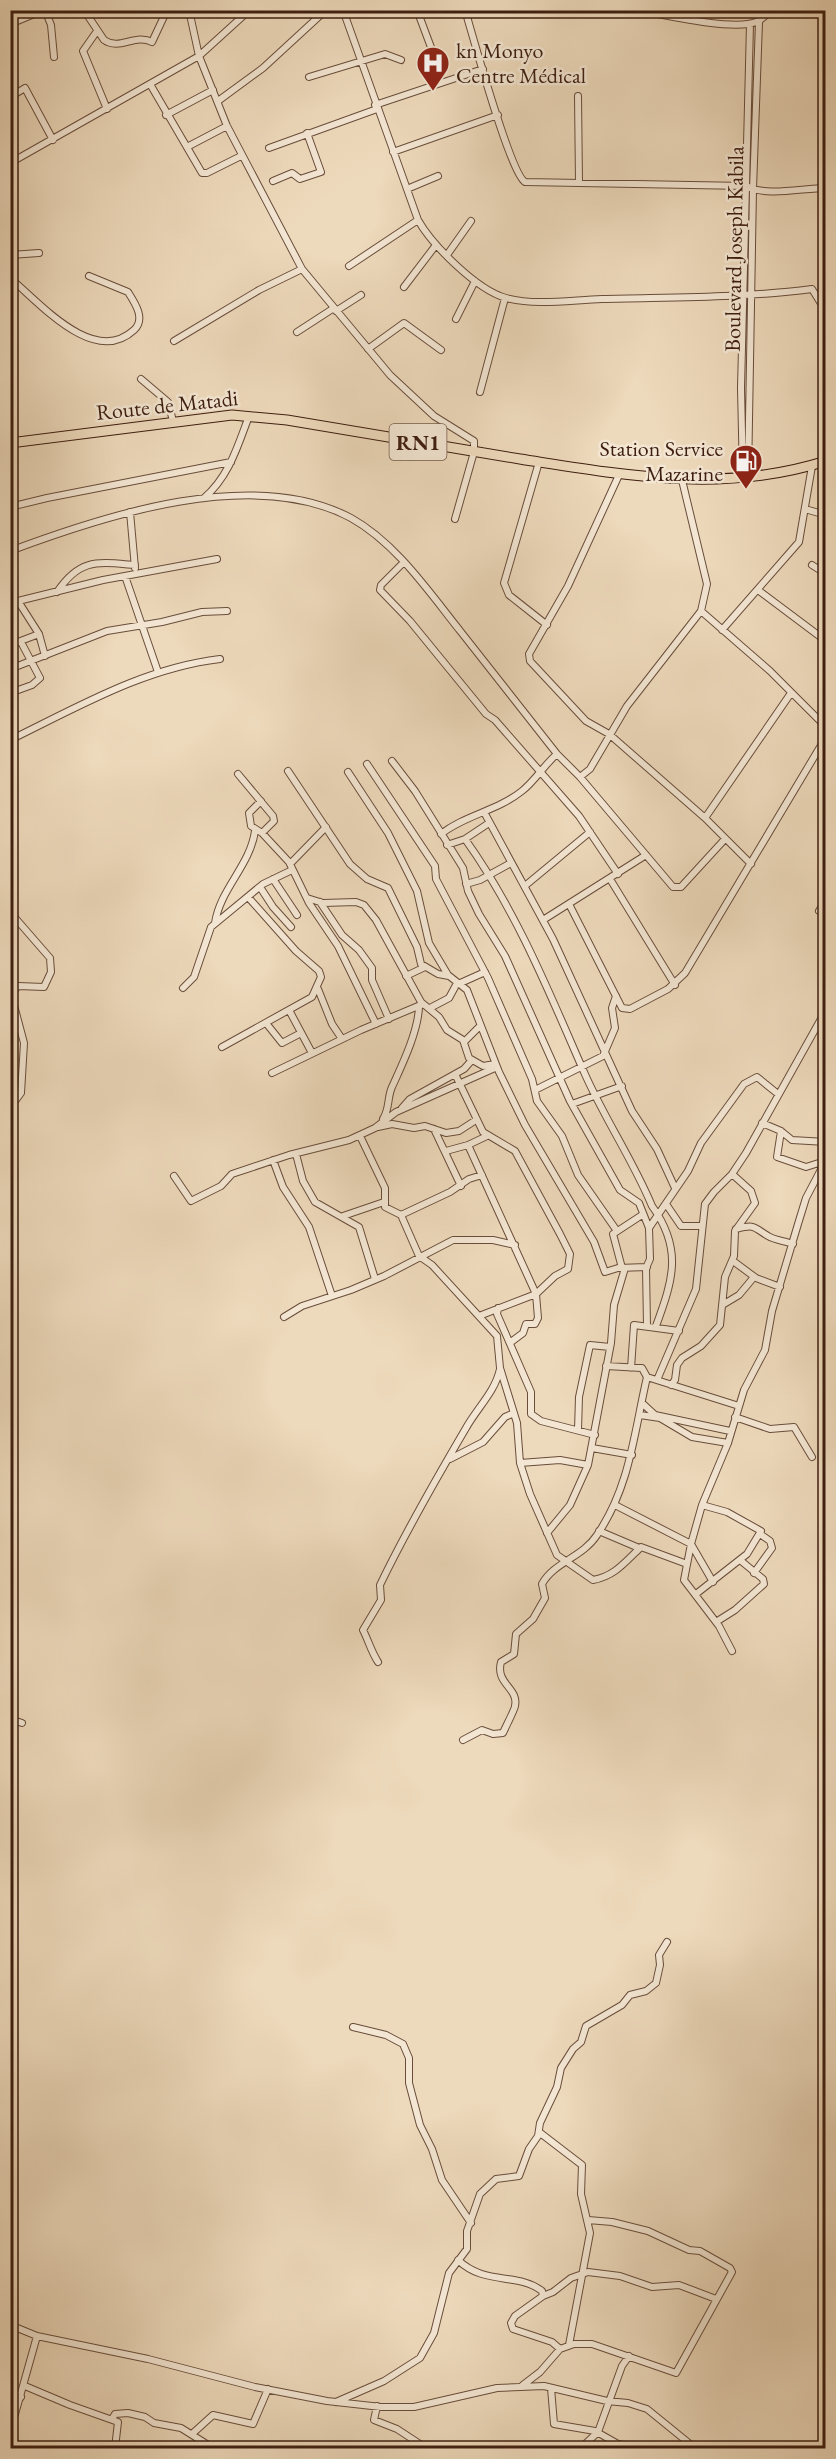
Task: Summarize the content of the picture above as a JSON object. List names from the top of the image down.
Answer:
{
  "streets": {
    "highway": ["Route de Matadi", "RN1"],
    "street": ["Boulevard Joseph Kabila"]
  },
  "crossings": [
    ["Boulevard Joseph Kabila", "Route de Matadi"]
  ],
  "places": {
    "hospital": ["kn Monyo Centre Médical"],
    "fuel station": ["Station Service Mazarine"]
  }
}
